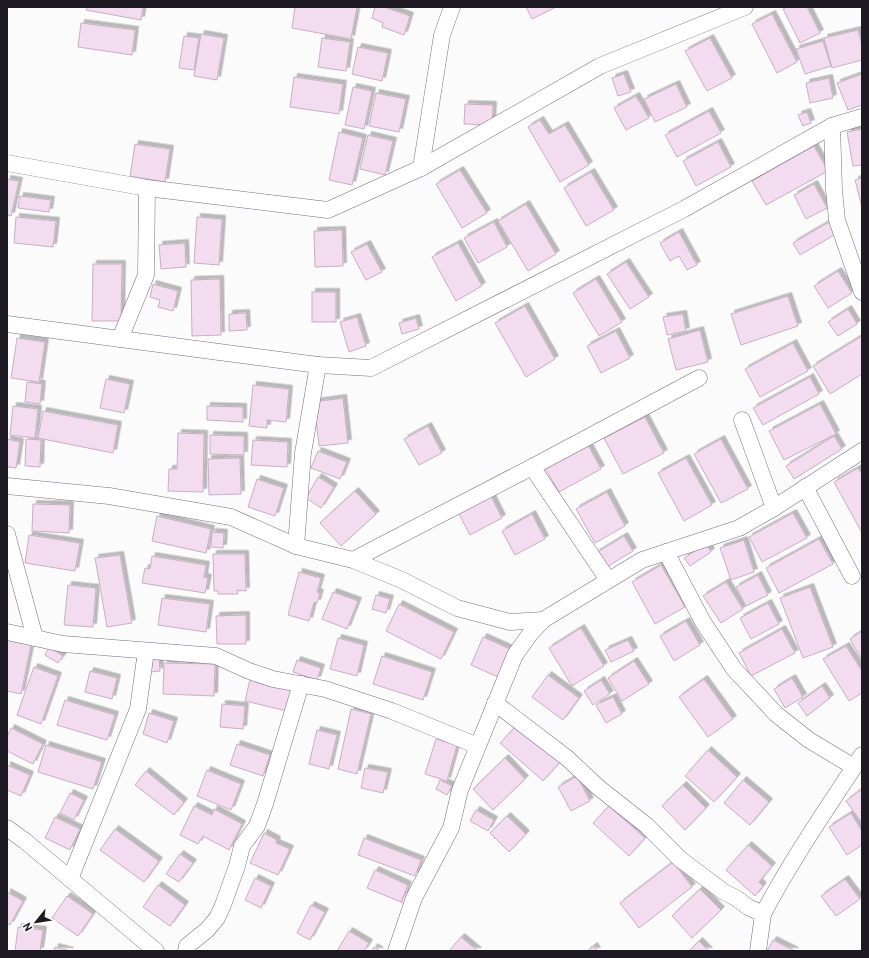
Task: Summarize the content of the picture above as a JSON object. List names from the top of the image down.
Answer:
{
  "north": "bottom left"
}
